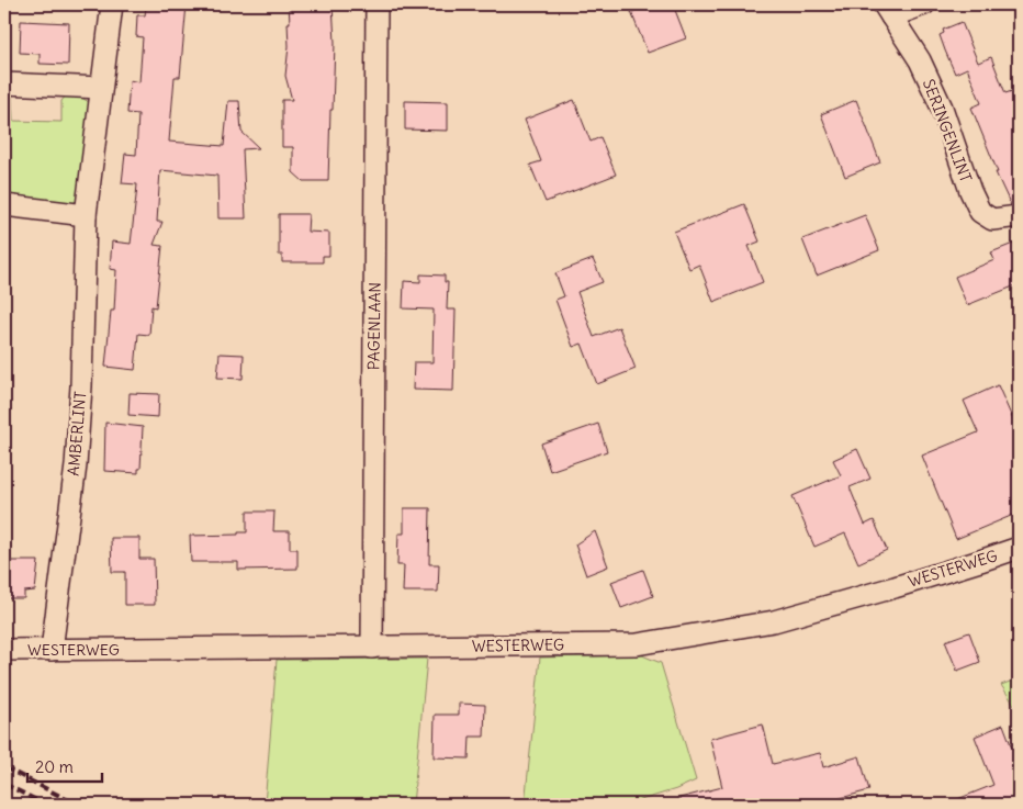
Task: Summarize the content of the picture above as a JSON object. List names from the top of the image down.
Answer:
{
  "streets": {
    "street": [
      "SERINGENLINT",
      "PAGENLAAN",
      "AMBERLINT",
      "WESTERWEG"
    ]
  },
  "crossings": [
    ["PAGENLAAN", "WESTERWEG"],
    ["AMBERLINT", "WESTERWEG"]
  ],
  "scale_bar": "20 m"
}
